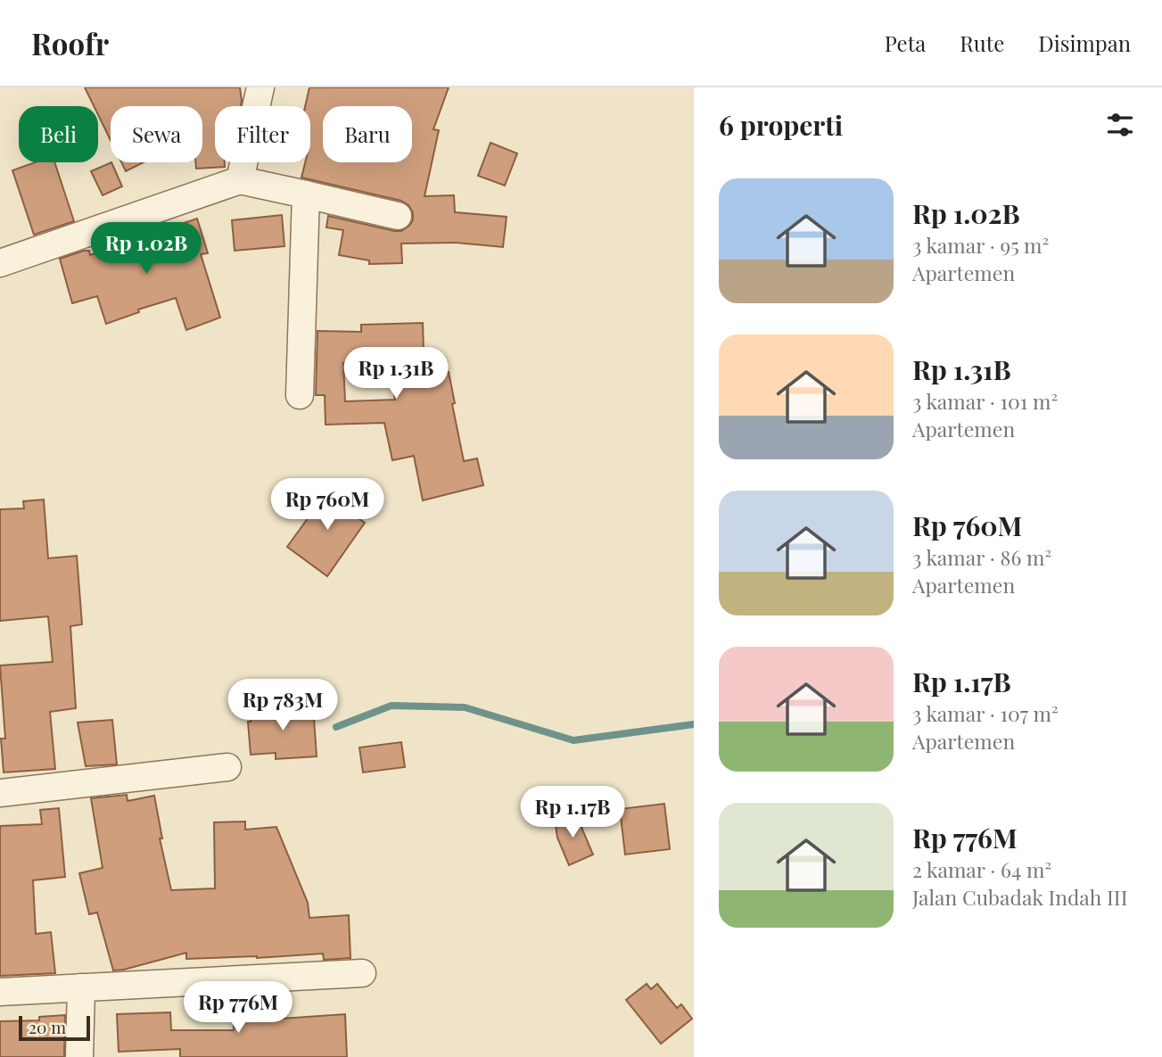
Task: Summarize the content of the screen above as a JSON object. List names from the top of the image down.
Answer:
{
  "scale_bar": "20 m",
  "page": {
    "header": "Roofr",
    "nav": ["Peta", "Rute", "Disimpan"],
    "heading": "6 properti",
    "chip": [
      "Beli",
      "Sewa",
      "Filter",
      "Baru"
    ],
    "list": [
      {
        "name": "Rp 1.02B",
        "note": "3 kamar · 95 m² · Apartemen"
      },
      {
        "name": "Rp 1.31B",
        "note": "3 kamar · 101 m² · Apartemen"
      },
      {
        "name": "Rp 760M",
        "note": "3 kamar · 86 m² · Apartemen"
      },
      {
        "name": "Rp 1.17B",
        "note": "3 kamar · 107 m² · Apartemen"
      },
      {
        "name": "Rp 776M",
        "note": "2 kamar · 64 m² · Jalan Cubadak Indah III"
      }
    ],
    "price": [
      "Rp 1.02B",
      "Rp 1.31B",
      "Rp 760M",
      "Rp 783M",
      "Rp 1.17B",
      "Rp 776M"
    ],
    "scale": "20 m"
  }
}
